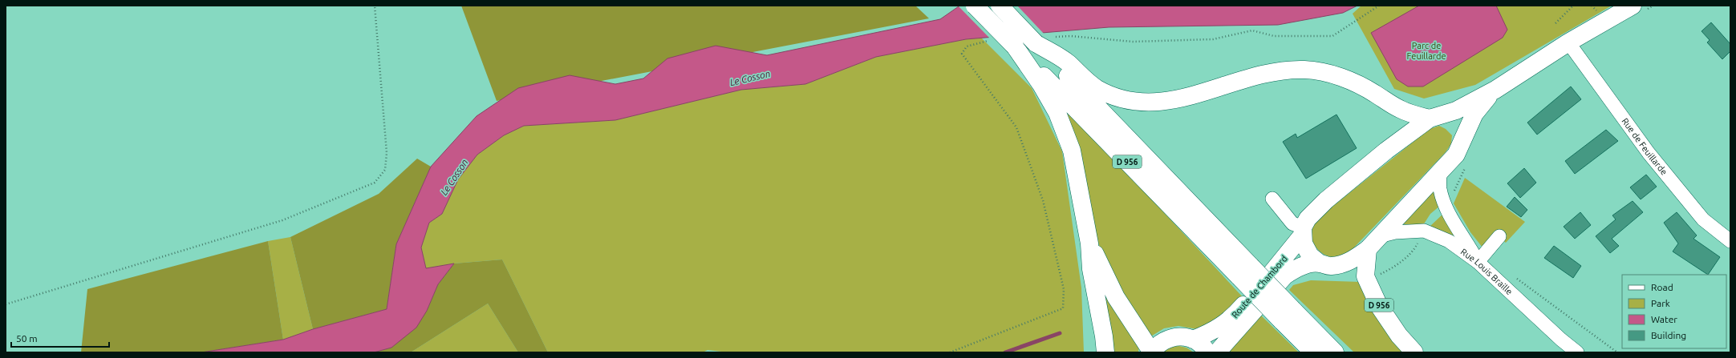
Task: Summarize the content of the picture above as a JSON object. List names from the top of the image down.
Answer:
{
  "streets": {
    "main road": ["D 956", "Route de Chambord"],
    "street": ["Rue de Feuillarde", "Rue Louis Braille"]
  },
  "crossings": [
    ["D 956", "Rue Louis Braille"],
    ["D 956", "Route de Chambord"]
  ],
  "water": ["Le Cosson"],
  "parks": ["Parc de Feuillarde"],
  "legend": [
    "Road",
    "Park",
    "Water",
    "Building"
  ],
  "scale_bar": "50 m"
}
